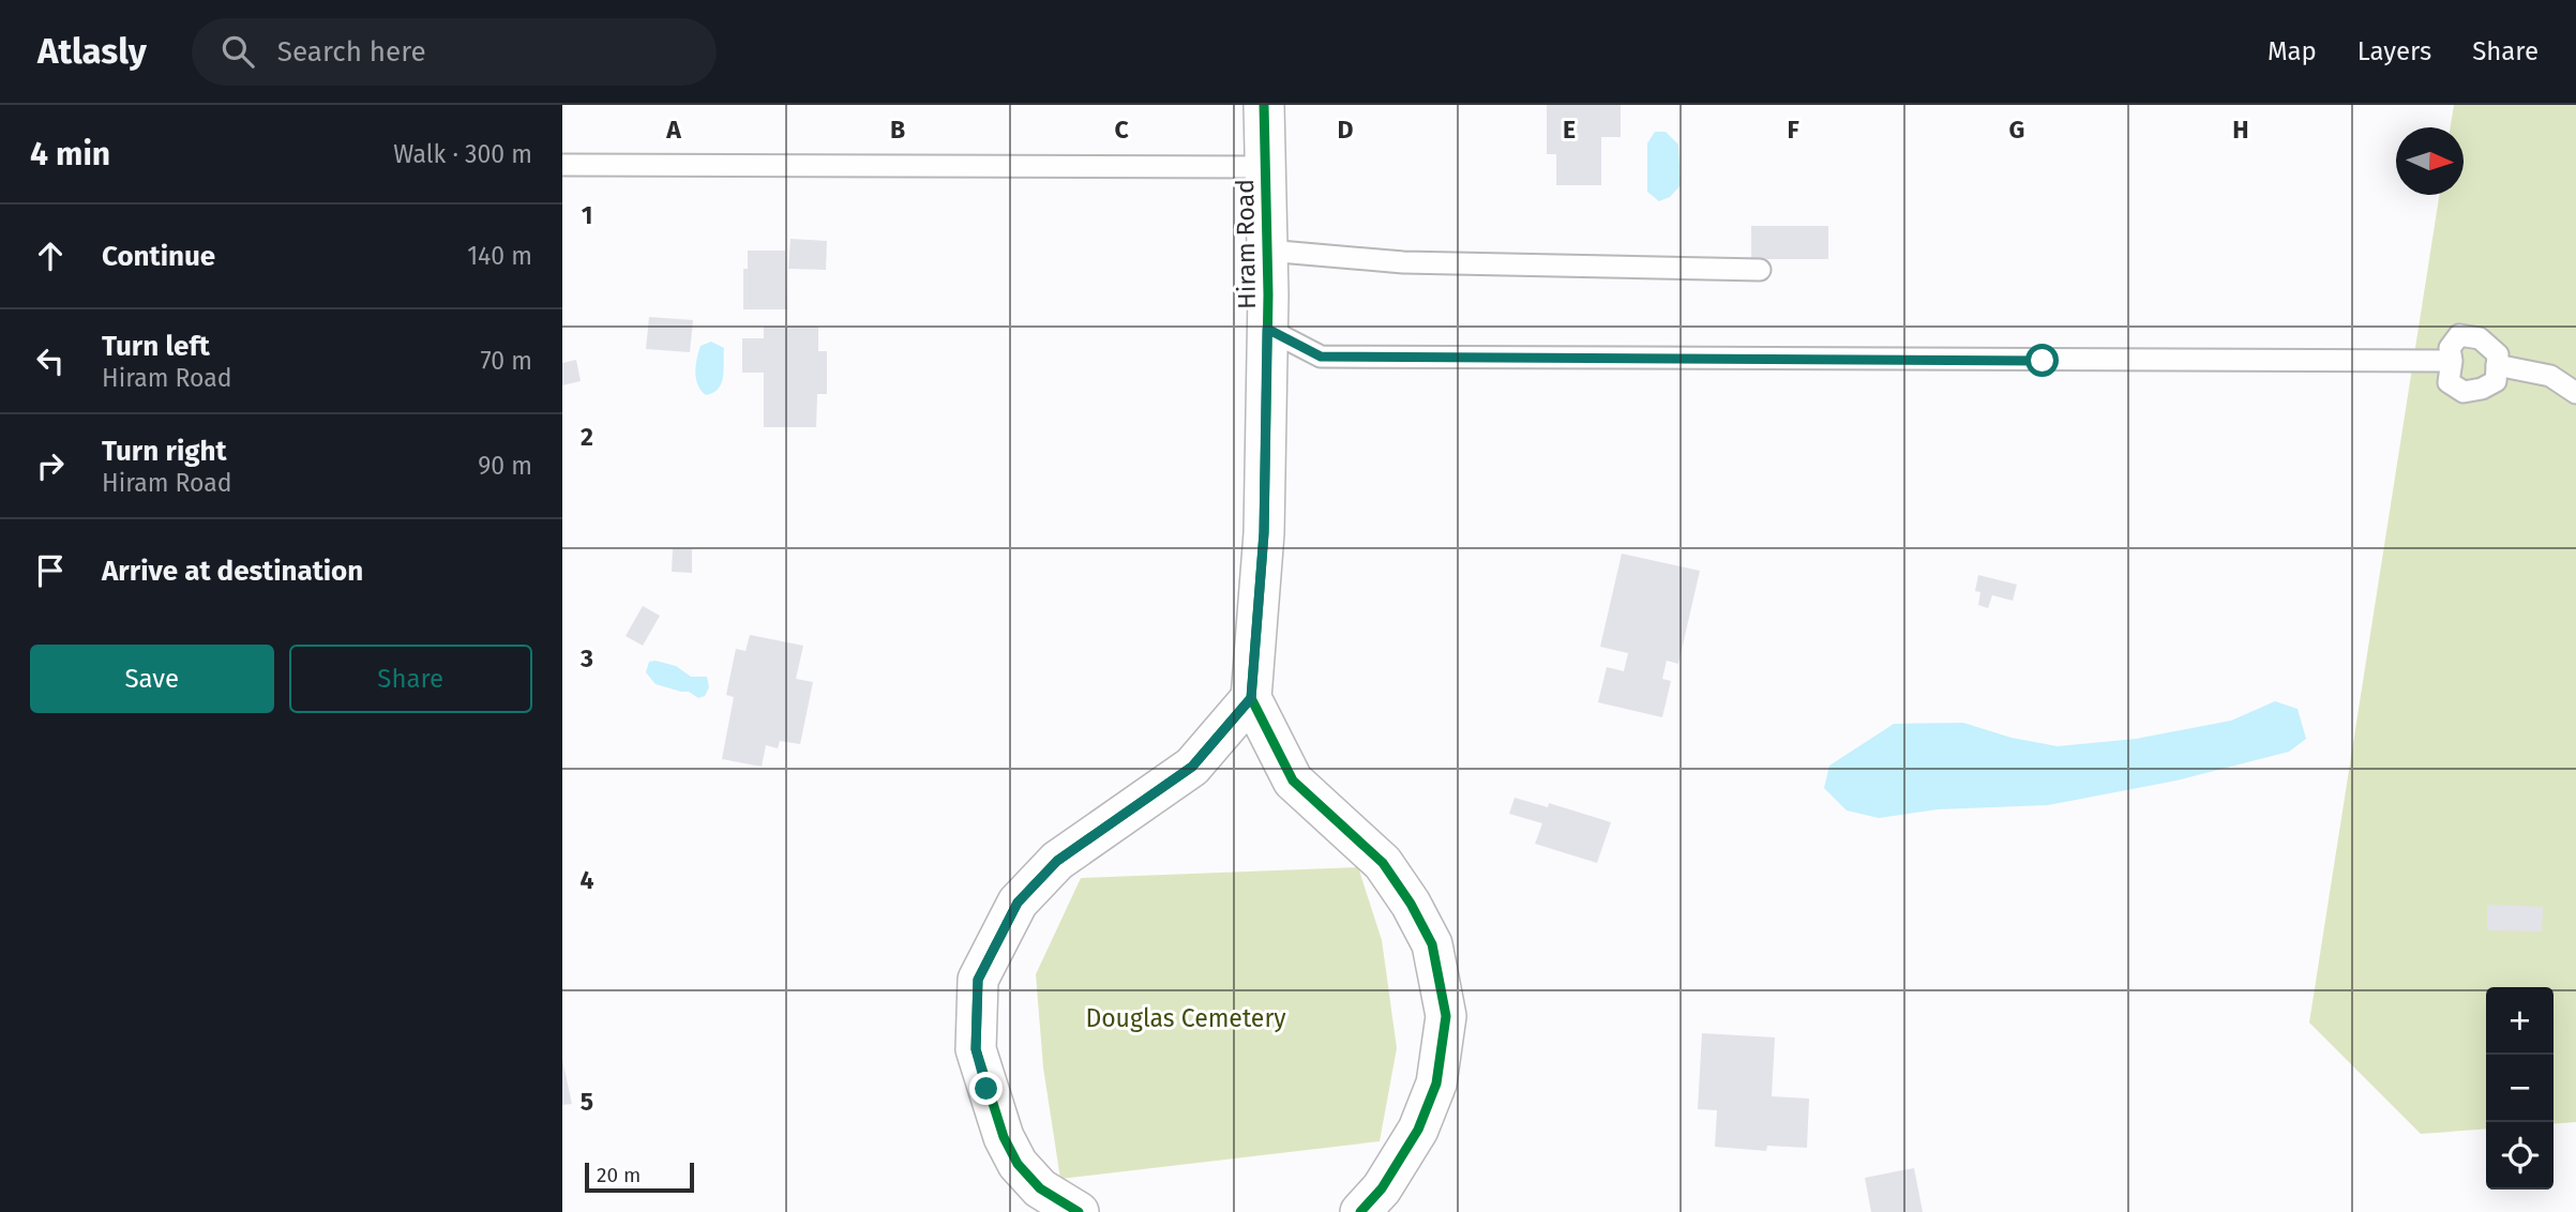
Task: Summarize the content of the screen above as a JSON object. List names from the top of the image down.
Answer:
{
  "streets": {
    "street": ["Hiram Road"]
  },
  "parks": ["Douglas Cemetery"],
  "scale_bar": "20 m",
  "north": "right",
  "page": {
    "header": "Atlasly",
    "search": "Search here",
    "nav": ["Map", "Layers", "Share"],
    "heading": ["4 min", "Walk · 300 m"],
    "list": [
      ["Continue", "140 m"],
      ["Turn left", "Hiram Road", "70 m"],
      ["Turn right", "Hiram Road", "90 m"],
      "Arrive at destination"
    ],
    "buttons": ["Save", "Share"],
    "map_buttons": ["+", "−"],
    "scale": "20 m"
  },
  "grid": {
    "columns": [
      "A",
      "B",
      "C",
      "D",
      "E",
      "F",
      "G",
      "H"
    ],
    "rows": [
      "1",
      "2",
      "3",
      "4",
      "5"
    ]
  }
}
